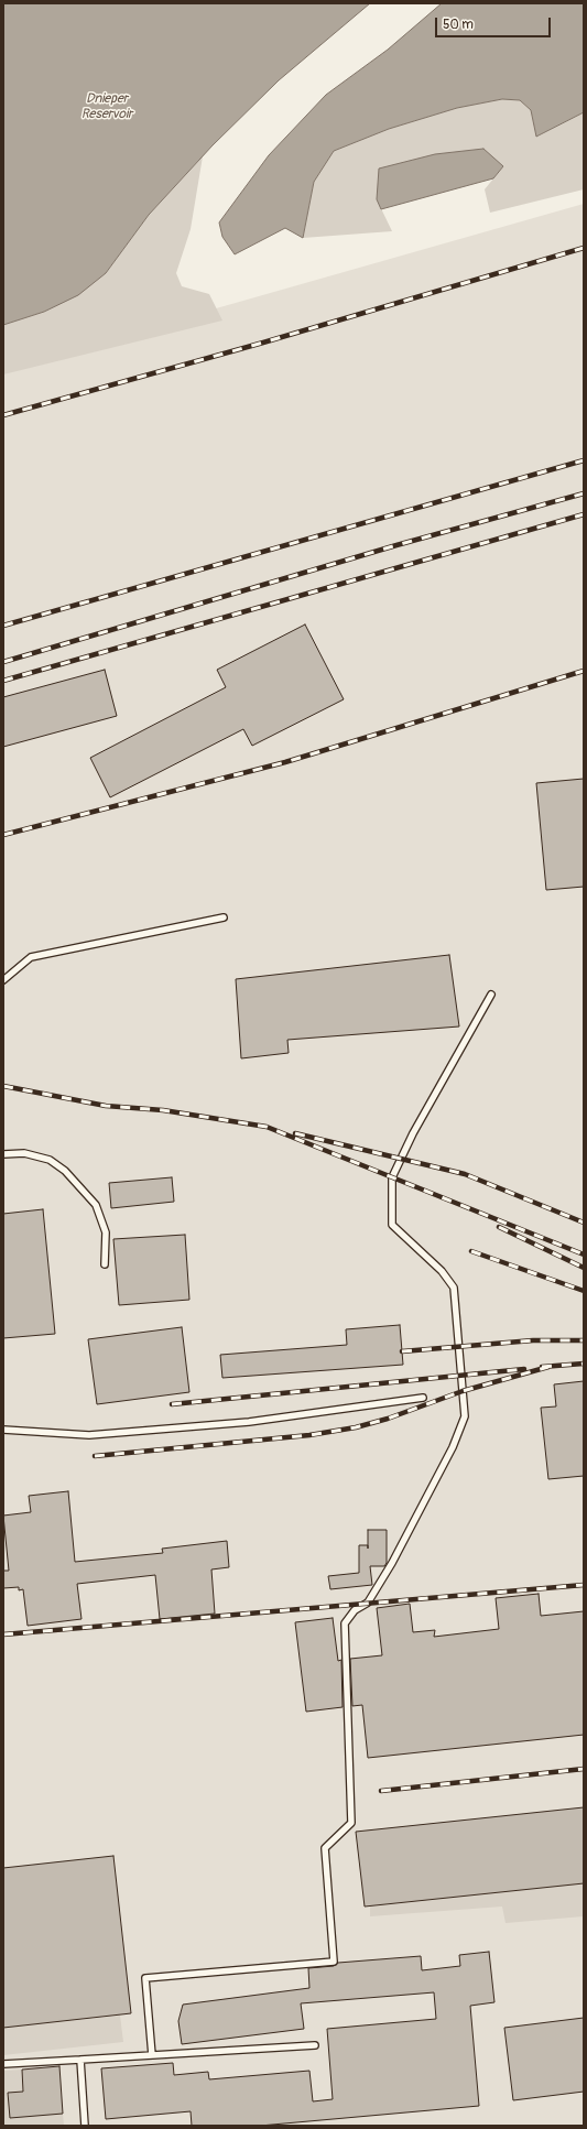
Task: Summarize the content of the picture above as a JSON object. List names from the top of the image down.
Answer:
{
  "water": ["Dnieper Reservoir"],
  "scale_bar": "50 m"
}
